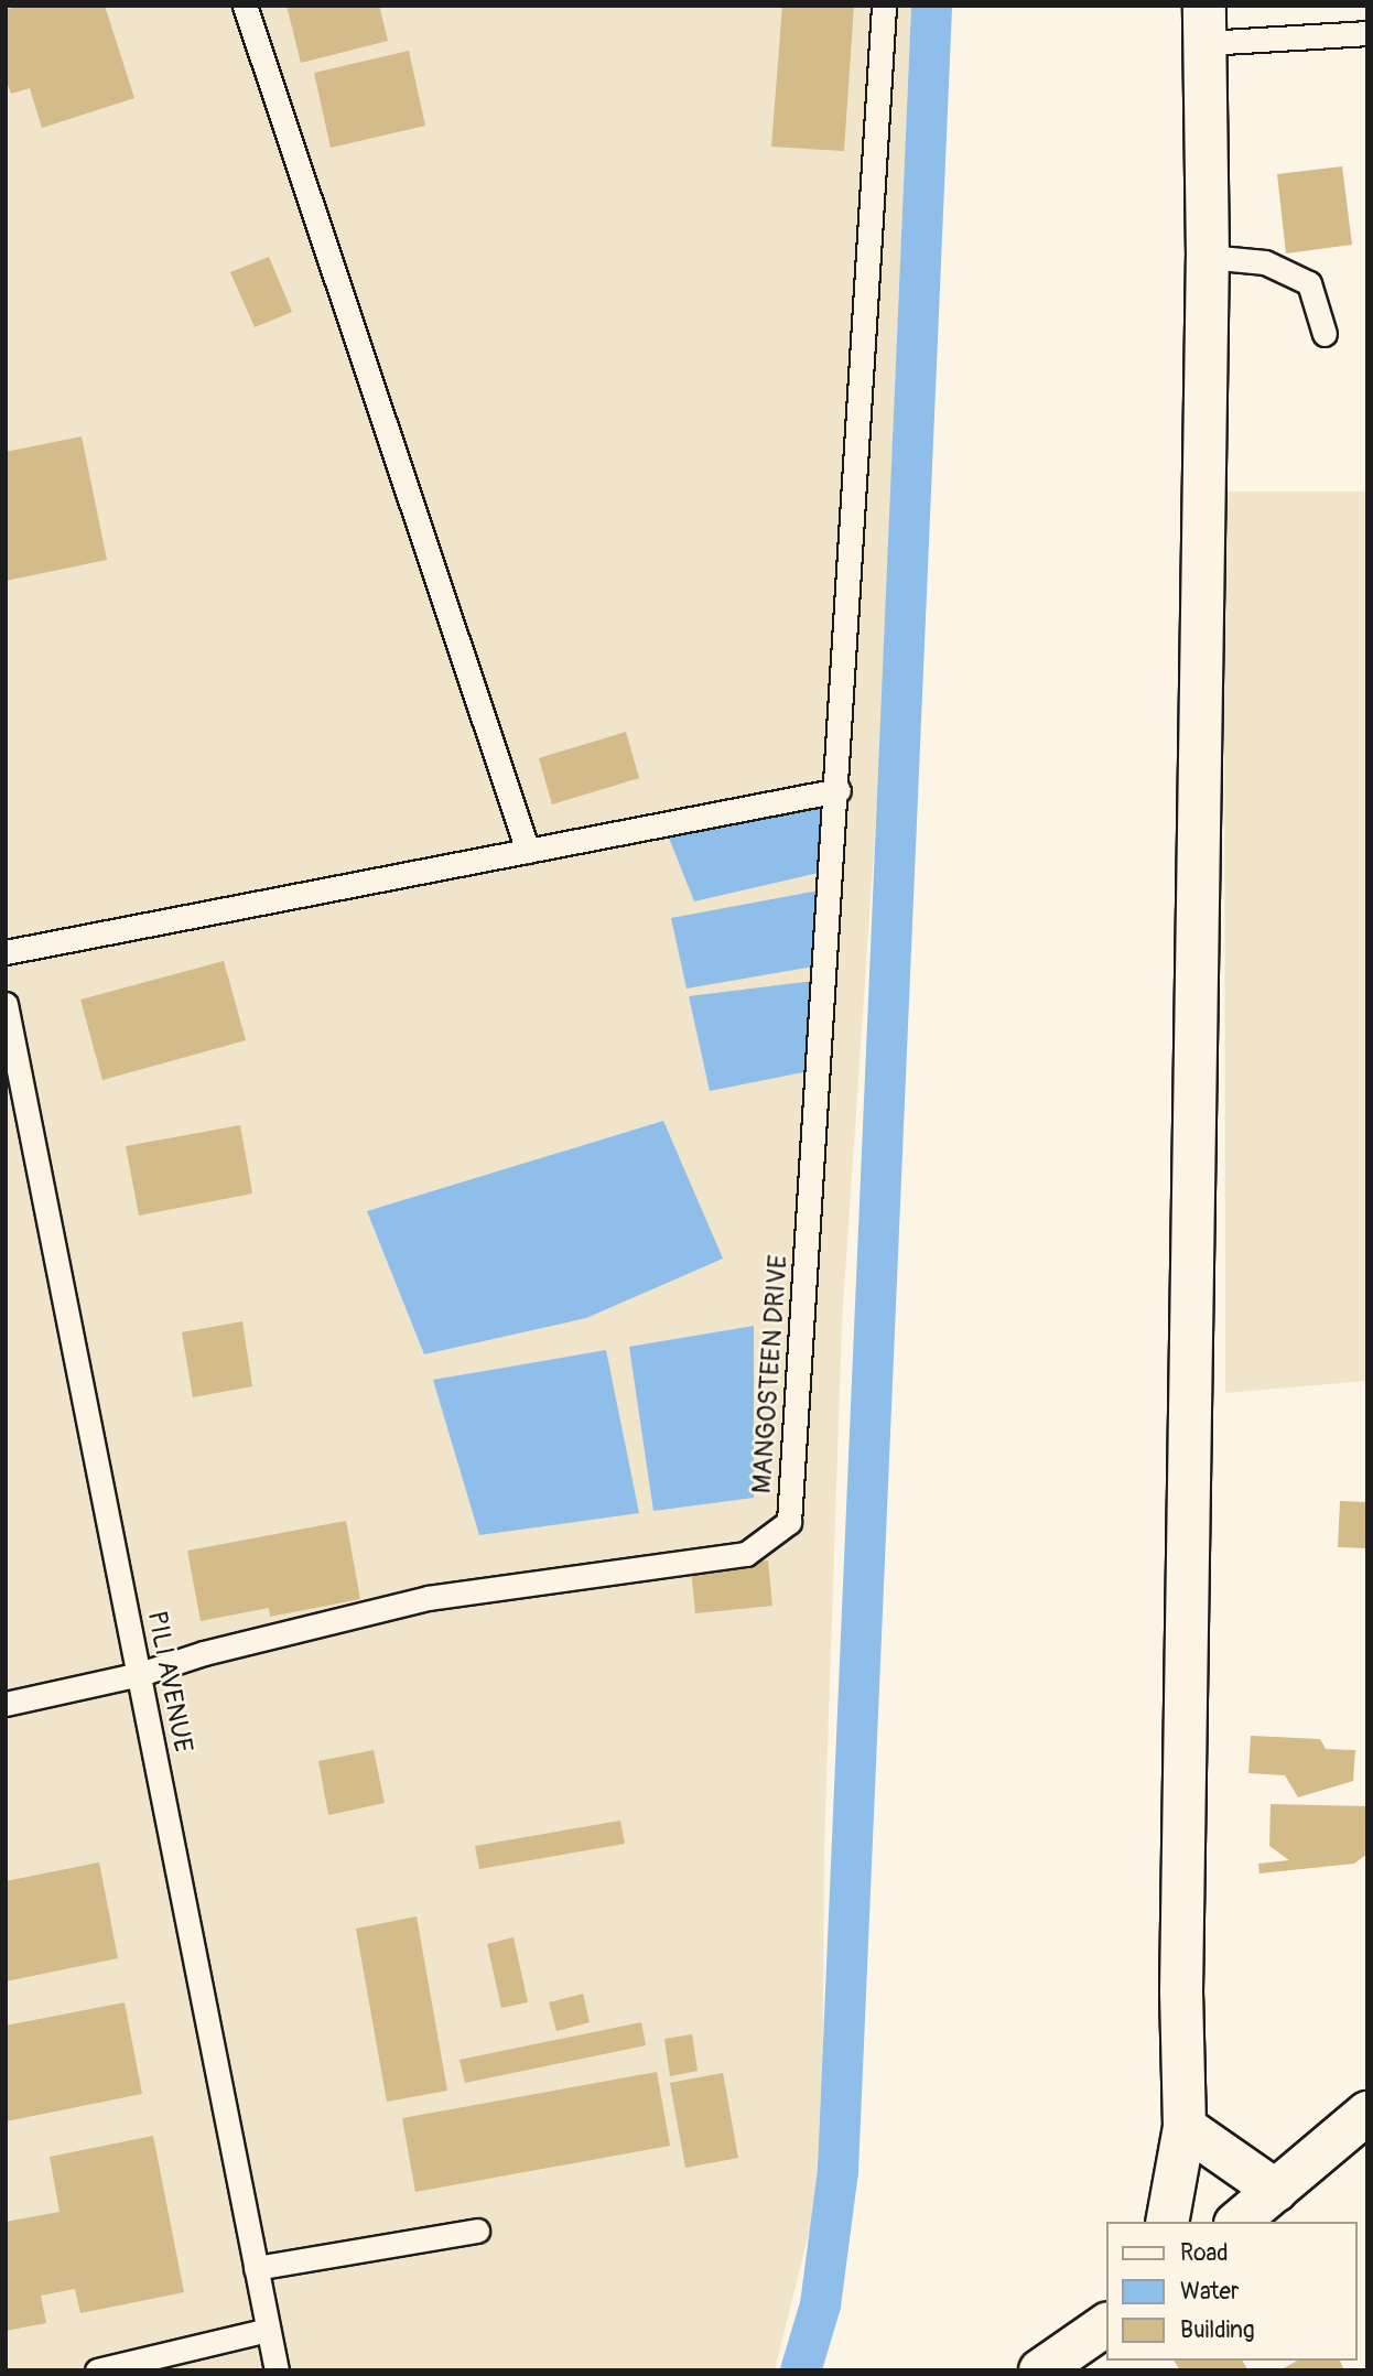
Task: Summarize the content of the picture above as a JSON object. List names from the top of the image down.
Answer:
{
  "streets": {
    "lane": ["MANGOSTEEN DRIVE", "PILI AVENUE"]
  },
  "crossings": [
    ["MANGOSTEEN DRIVE", "PILI AVENUE"]
  ],
  "legend": ["Road", "Water", "Building"]
}
